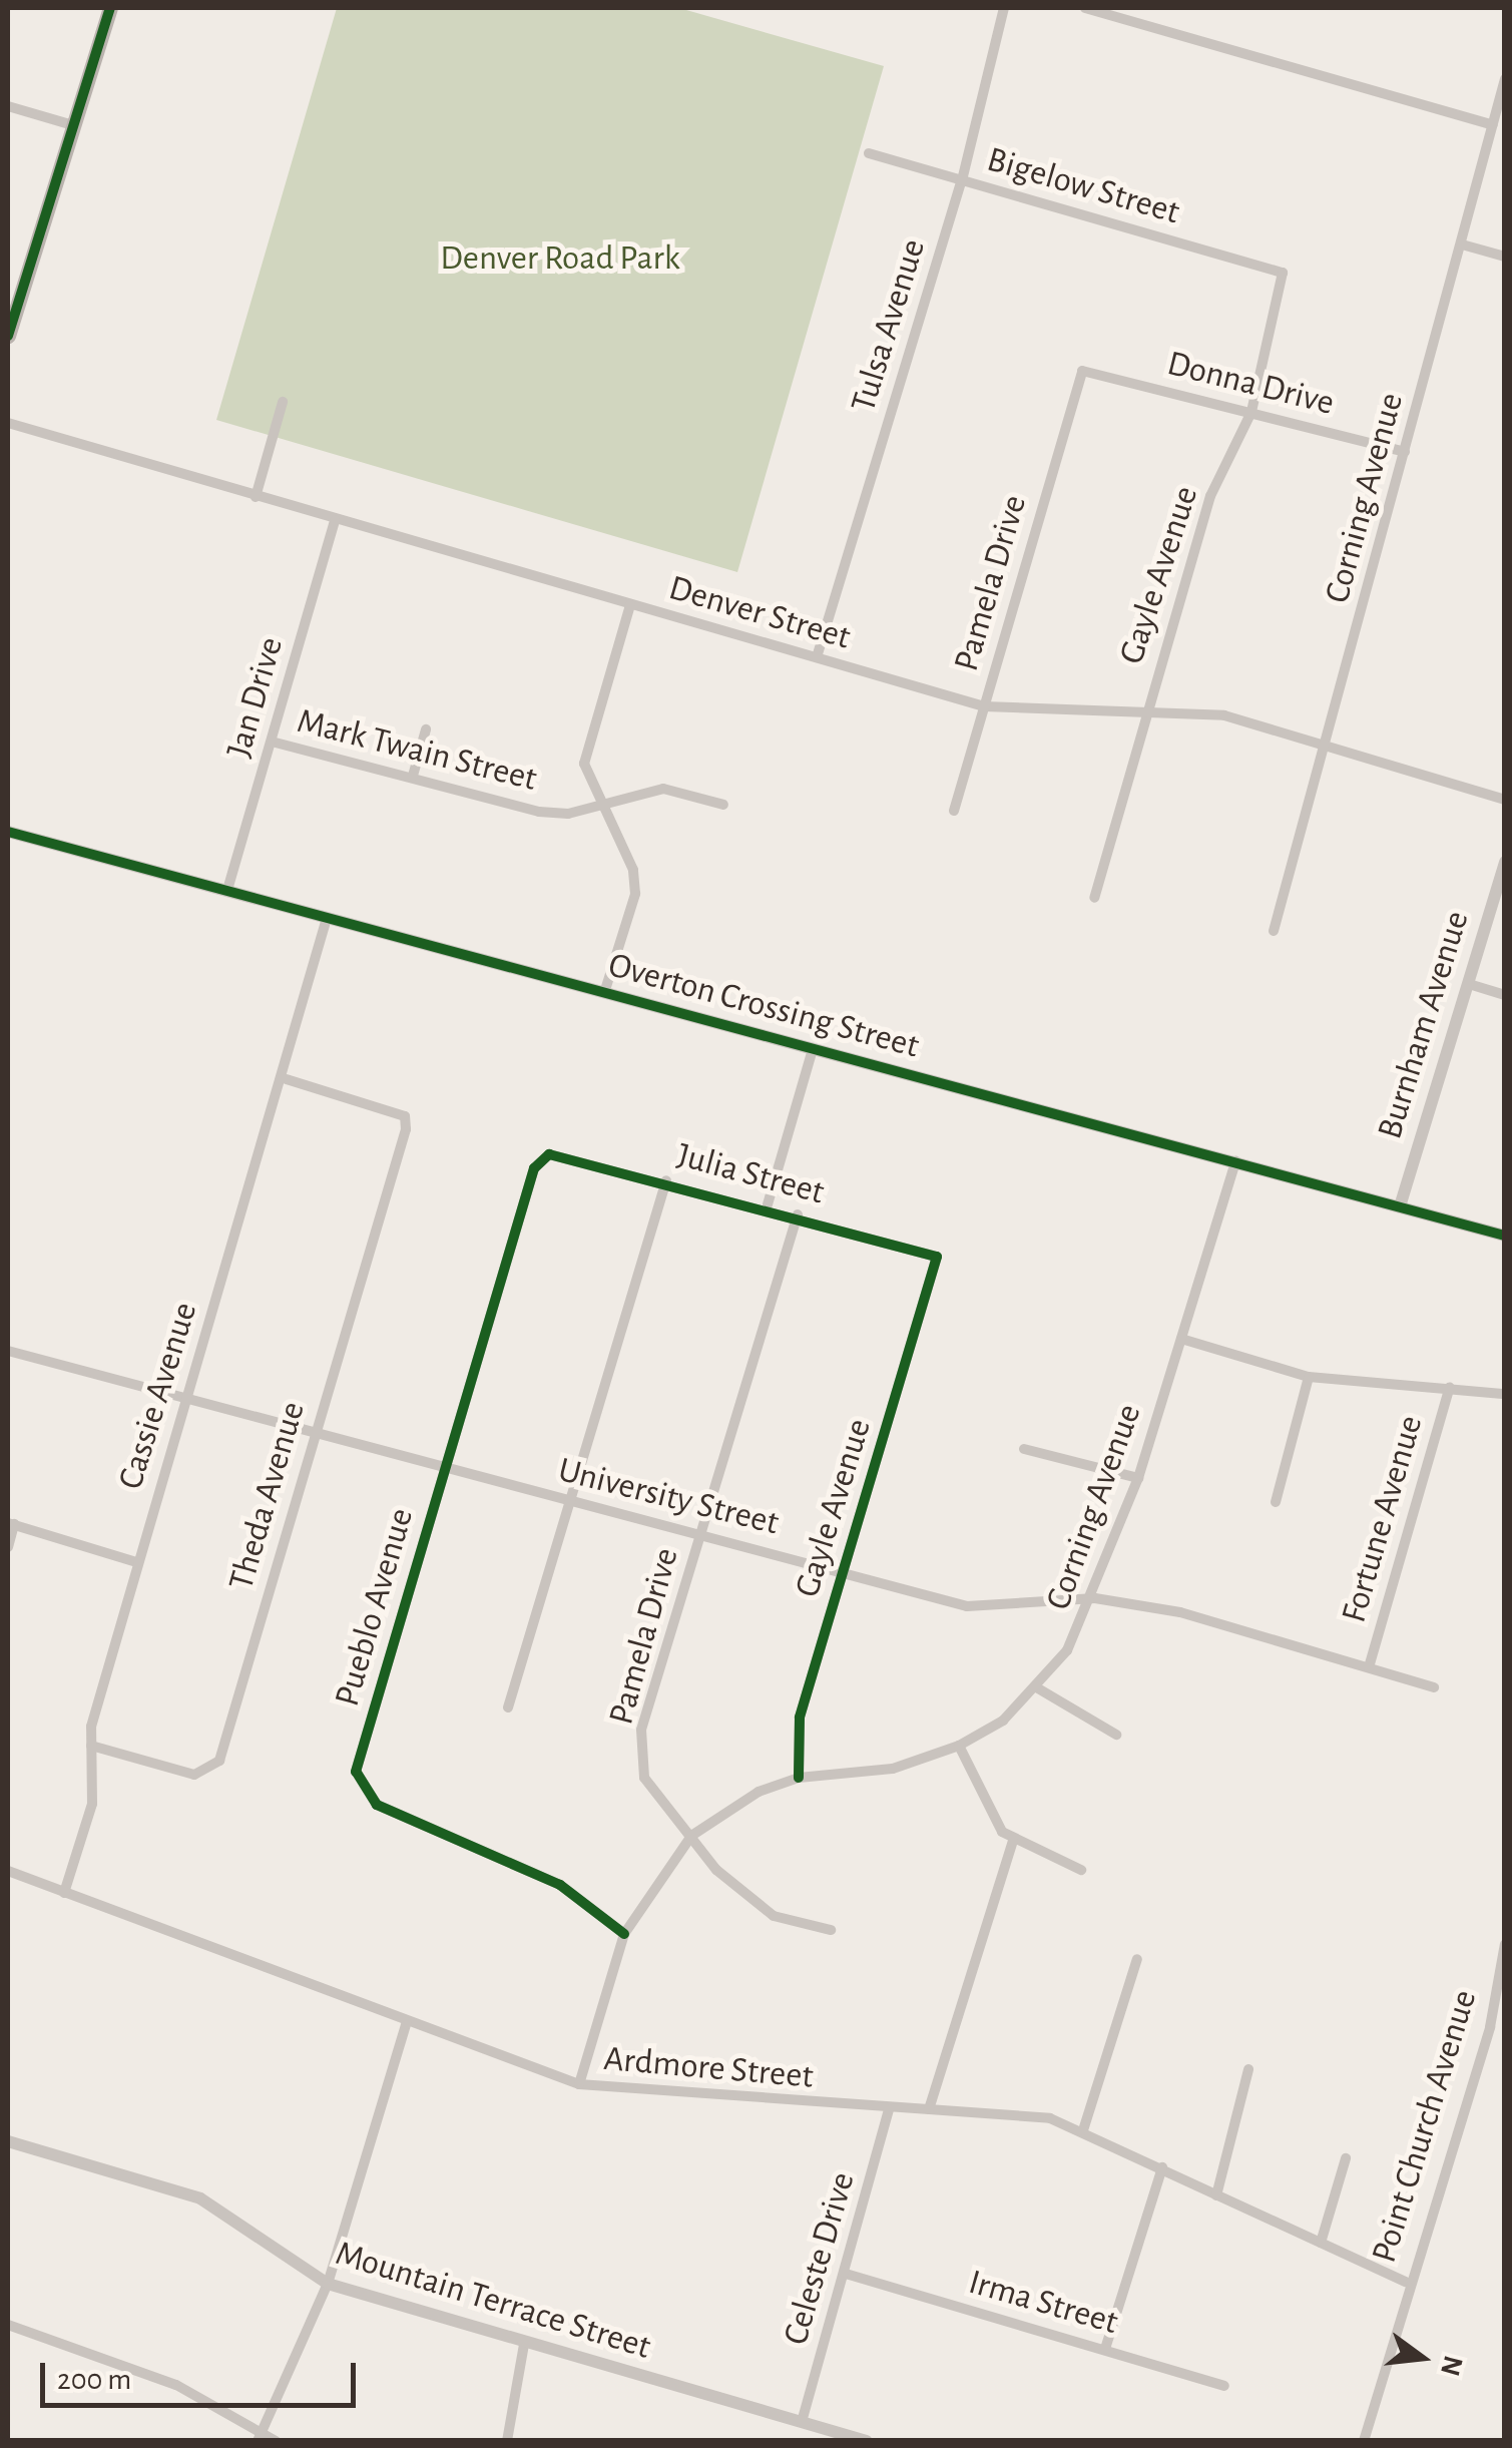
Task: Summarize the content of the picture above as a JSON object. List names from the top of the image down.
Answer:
{
  "streets": {
    "street": [
      "Bigelow Street",
      "Tulsa Avenue",
      "Donna Drive",
      "Corning Avenue",
      "Gayle Avenue",
      "Pamela Drive",
      "Denver Street",
      "Jan Drive",
      "Mark Twain Street",
      "Overton Crossing Street",
      "Burnham Avenue",
      "Julia Street",
      "Cassie Avenue",
      "Theda Avenue",
      "University Street",
      "Fortune Avenue",
      "Pueblo Avenue",
      "Ardmore Street",
      "Point Church Avenue",
      "Celeste Drive",
      "Mountain Terrace Street",
      "Irma Street"
    ]
  },
  "crossings": [
    ["Bigelow Street", "Tulsa Avenue"],
    ["Bigelow Street", "Gayle Avenue"],
    ["Tulsa Avenue", "Denver Street"],
    ["Donna Drive", "Corning Avenue"],
    ["Donna Drive", "Gayle Avenue"],
    ["Donna Drive", "Pamela Drive"],
    ["Corning Avenue", "Gayle Avenue"],
    ["Corning Avenue", "Pamela Drive"],
    ["Corning Avenue", "Denver Street"],
    ["Corning Avenue", "Overton Crossing Street"],
    ["Corning Avenue", "University Street"],
    ["Corning Avenue", "Pueblo Avenue"],
    ["Corning Avenue", "Ardmore Street"],
    ["Gayle Avenue", "Denver Street"],
    ["Gayle Avenue", "Julia Street"],
    ["Gayle Avenue", "University Street"],
    ["Pamela Drive", "Denver Street"],
    ["Pamela Drive", "Julia Street"],
    ["Pamela Drive", "University Street"],
    ["Denver Street", "Jan Drive"],
    ["Jan Drive", "Mark Twain Street"],
    ["Jan Drive", "Overton Crossing Street"],
    ["Overton Crossing Street", "Burnham Avenue"],
    ["Overton Crossing Street", "Cassie Avenue"],
    ["Julia Street", "Pueblo Avenue"],
    ["Cassie Avenue", "Theda Avenue"],
    ["Cassie Avenue", "University Street"],
    ["Cassie Avenue", "Ardmore Street"],
    ["Theda Avenue", "University Street"],
    ["University Street", "Fortune Avenue"],
    ["University Street", "Pueblo Avenue"],
    ["Ardmore Street", "Point Church Avenue"],
    ["Ardmore Street", "Celeste Drive"],
    ["Celeste Drive", "Mountain Terrace Street"],
    ["Celeste Drive", "Irma Street"]
  ],
  "parks": ["Denver Road Park"],
  "scale_bar": "200 m",
  "north": "right"
}
